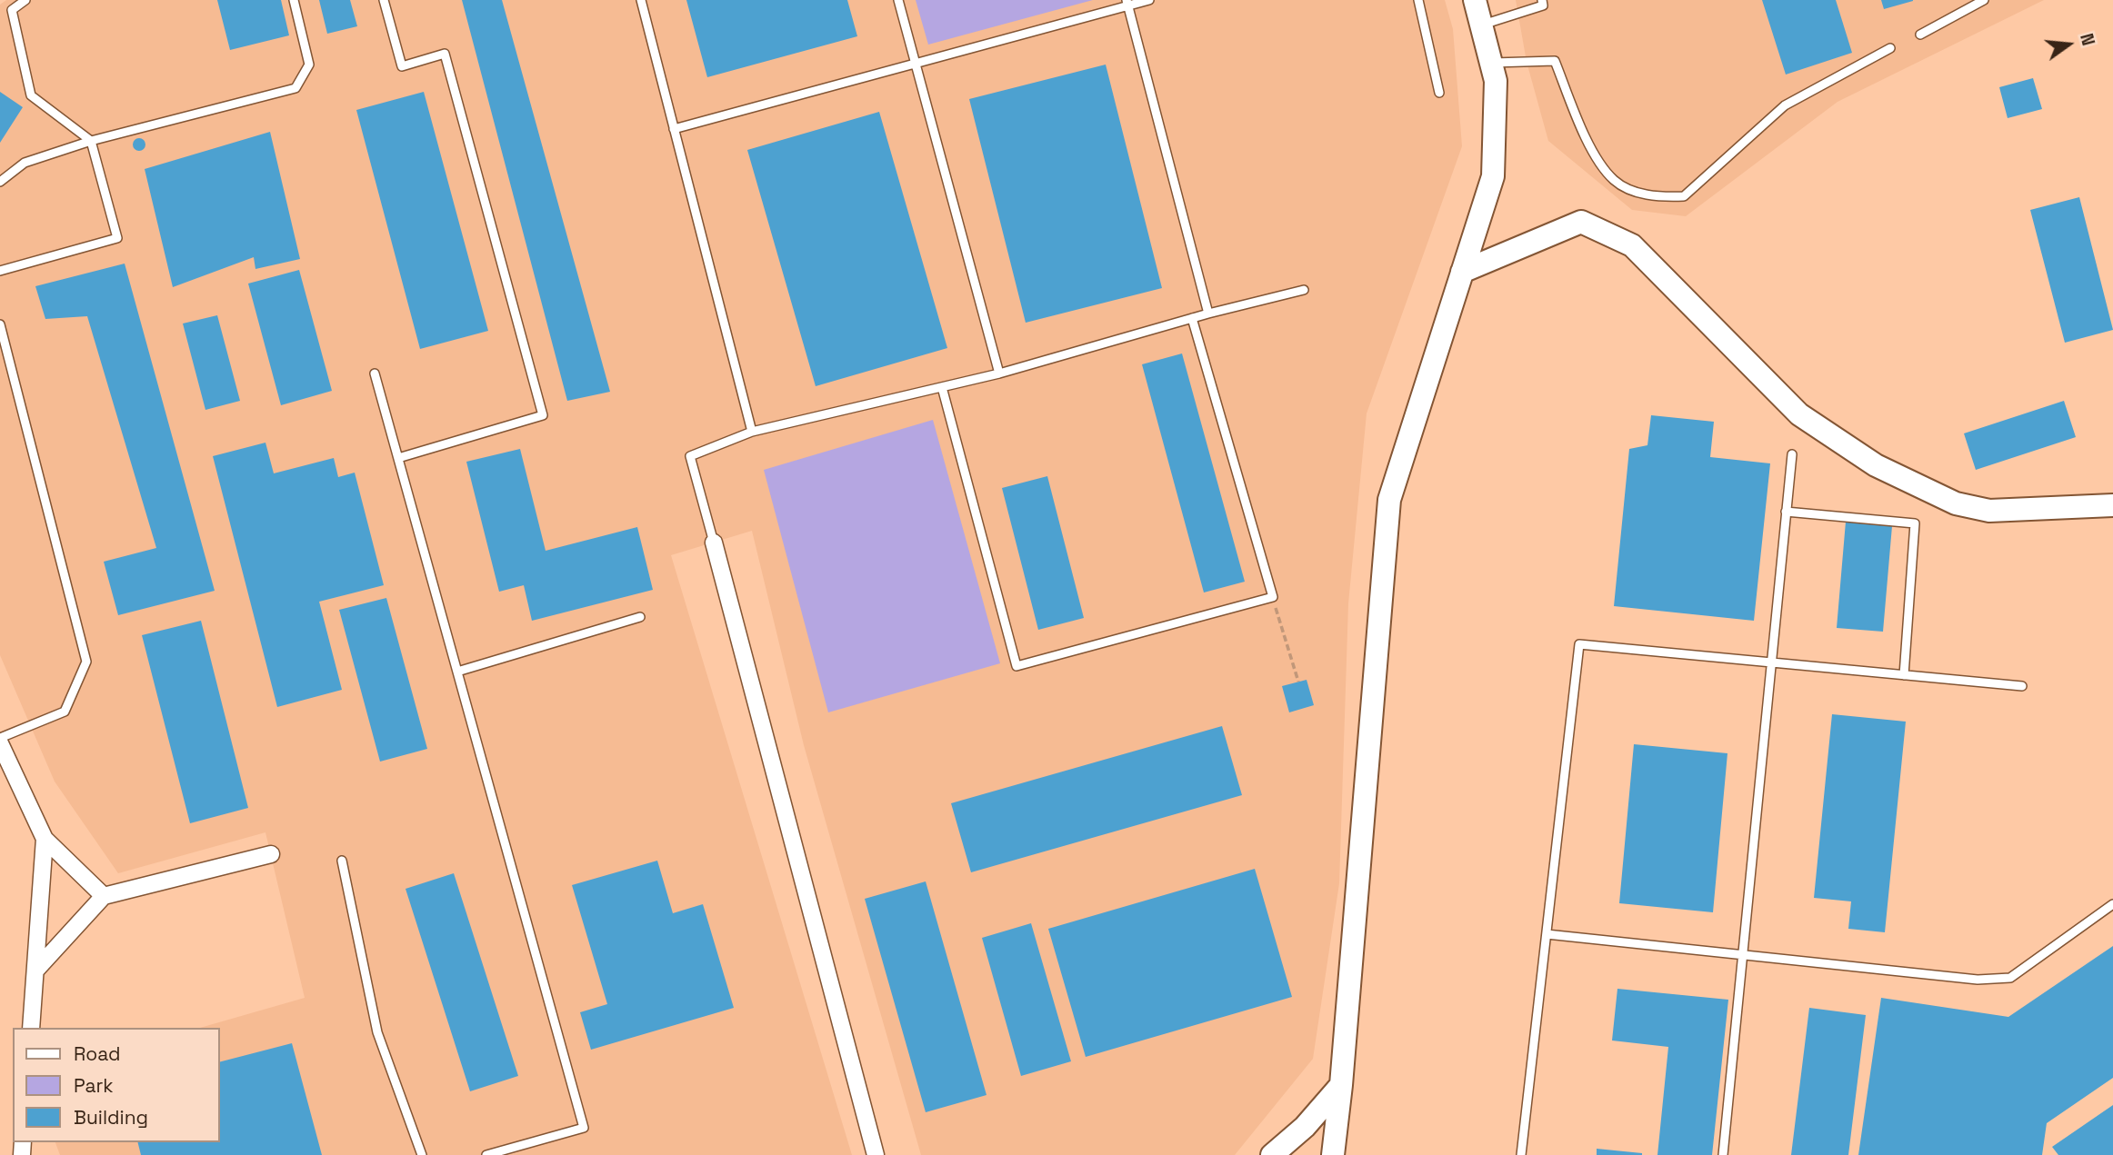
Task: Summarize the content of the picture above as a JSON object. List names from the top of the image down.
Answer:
{
  "legend": ["Road", "Park", "Building"],
  "north": "right"
}
